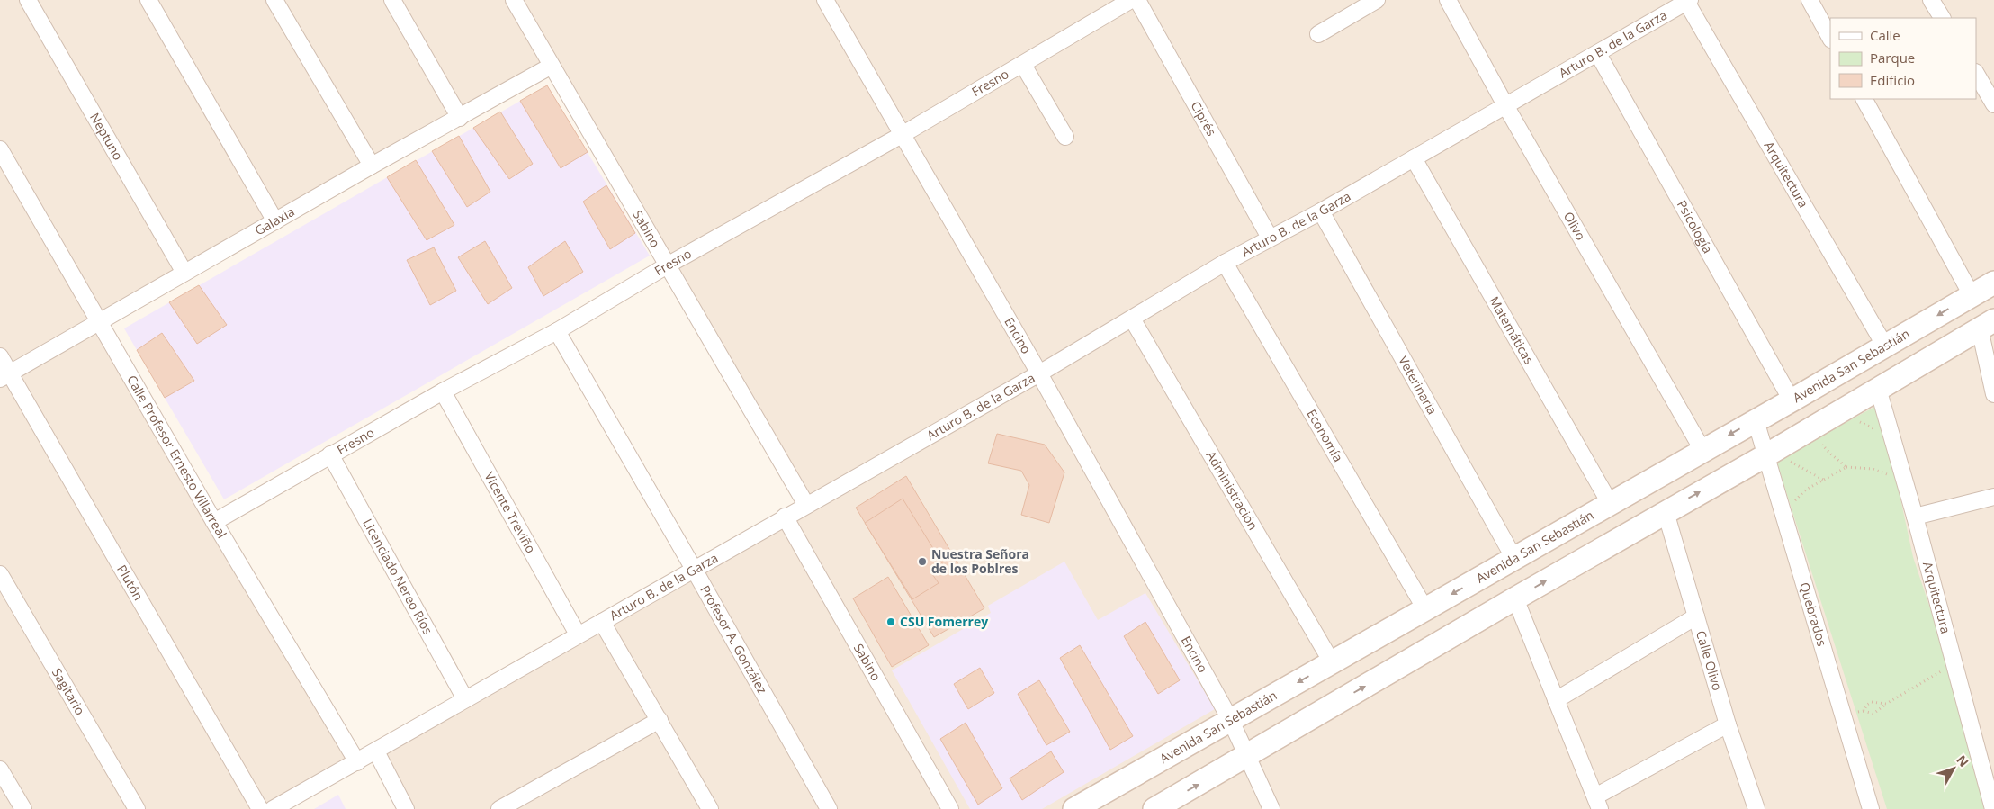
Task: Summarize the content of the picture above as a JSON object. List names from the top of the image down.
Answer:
{
  "streets": {
    "main road": ["Avenida San Sebastián"],
    "street": [
      "Arturo B. de la Garza",
      "Fresno",
      "Ciprés",
      "Neptuno",
      "Arquitectura",
      "Galaxia",
      "Olivo",
      "Psicología",
      "Sabino",
      "Matemáticas",
      "Encino",
      "Veterinaria",
      "Economía",
      "Calle Profesor Ernesto Villarreal",
      "Administración",
      "Vicente Treviño",
      "Licenciado Nereo Ríos",
      "Plutón",
      "Quebrados",
      "Profesor A. González",
      "Calle Olivo",
      "Sagitario"
    ]
  },
  "crossings": [
    ["Arturo B. de la Garza", "Ciprés"],
    ["Arturo B. de la Garza", "Arquitectura"],
    ["Arturo B. de la Garza", "Olivo"],
    ["Arturo B. de la Garza", "Psicología"],
    ["Arturo B. de la Garza", "Sabino"],
    ["Arturo B. de la Garza", "Matemáticas"],
    ["Arturo B. de la Garza", "Encino"],
    ["Arturo B. de la Garza", "Veterinaria"],
    ["Arturo B. de la Garza", "Economía"],
    ["Arturo B. de la Garza", "Calle Profesor Ernesto Villarreal"],
    ["Arturo B. de la Garza", "Administración"],
    ["Arturo B. de la Garza", "Vicente Treviño"],
    ["Arturo B. de la Garza", "Licenciado Nereo Ríos"],
    ["Arturo B. de la Garza", "Profesor A. González"],
    ["Fresno", "Sabino"],
    ["Fresno", "Encino"],
    ["Fresno", "Calle Profesor Ernesto Villarreal"],
    ["Fresno", "Vicente Treviño"],
    ["Fresno", "Licenciado Nereo Ríos"],
    ["Fresno", "Profesor A. González"],
    ["Neptuno", "Galaxia"],
    ["Arquitectura", "Avenida San Sebastián"],
    ["Galaxia", "Sabino"],
    ["Galaxia", "Calle Profesor Ernesto Villarreal"],
    ["Galaxia", "Plutón"],
    ["Olivo", "Avenida San Sebastián"],
    ["Psicología", "Avenida San Sebastián"],
    ["Matemáticas", "Avenida San Sebastián"],
    ["Encino", "Avenida San Sebastián"],
    ["Avenida San Sebastián", "Veterinaria"],
    ["Avenida San Sebastián", "Economía"],
    ["Avenida San Sebastián", "Administración"],
    ["Avenida San Sebastián", "Quebrados"]
  ],
  "places": ["Nuestra Señora de los Poblres", "CSU Fomerrey"],
  "legend": ["Calle", "Parque", "Edificio"],
  "north": "top right"
}
